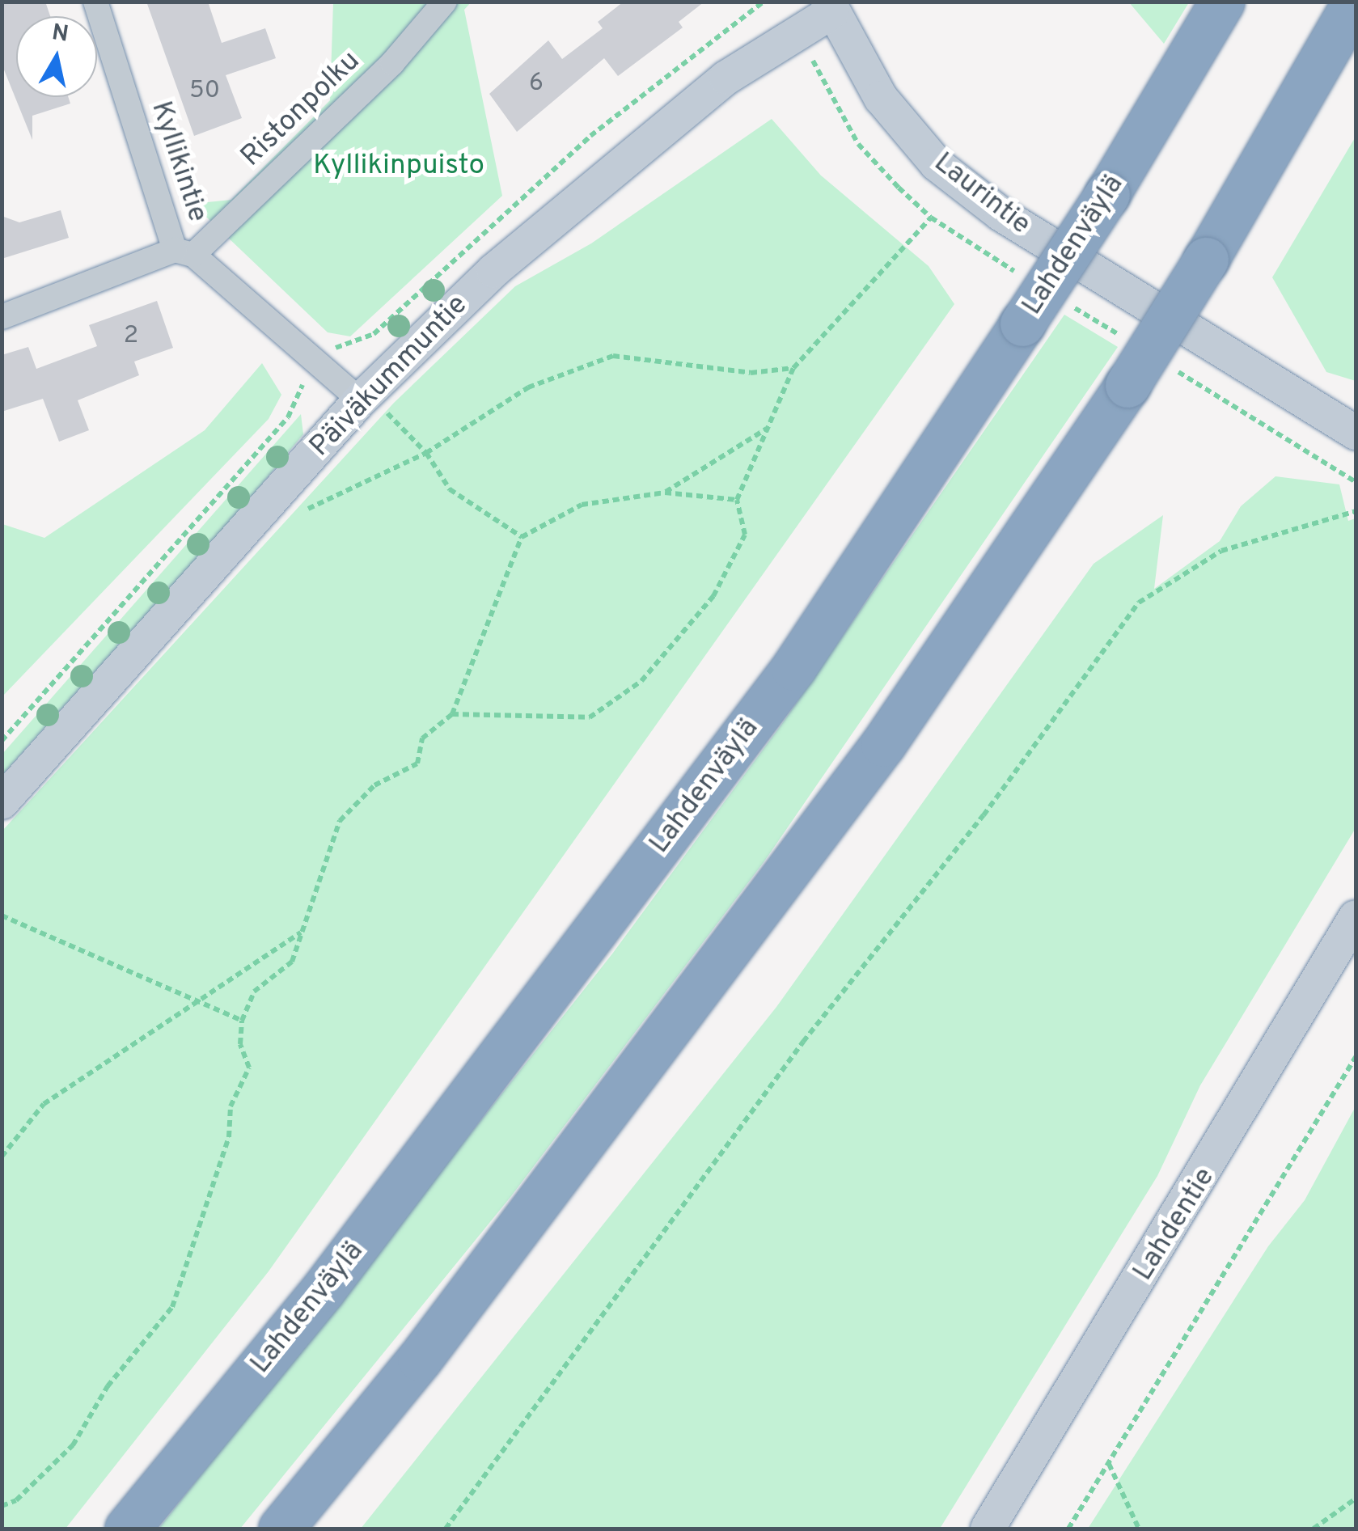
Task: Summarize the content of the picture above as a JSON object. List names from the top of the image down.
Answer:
{
  "streets": {
    "highway": ["Lahdenväylä"],
    "street": [
      "Ristonpolku",
      "Kyllikintie",
      "Laurintie",
      "Päiväkummuntie",
      "Lahdentie"
    ]
  },
  "crossings": [
    ["Ristonpolku", "Kyllikintie"],
    ["Kyllikintie", "Päiväkummuntie"],
    ["Laurintie", "Päiväkummuntie"]
  ],
  "parks": ["Kyllikinpuisto"],
  "house_numbers": ["6", "50", "2"],
  "north": "top"
}
